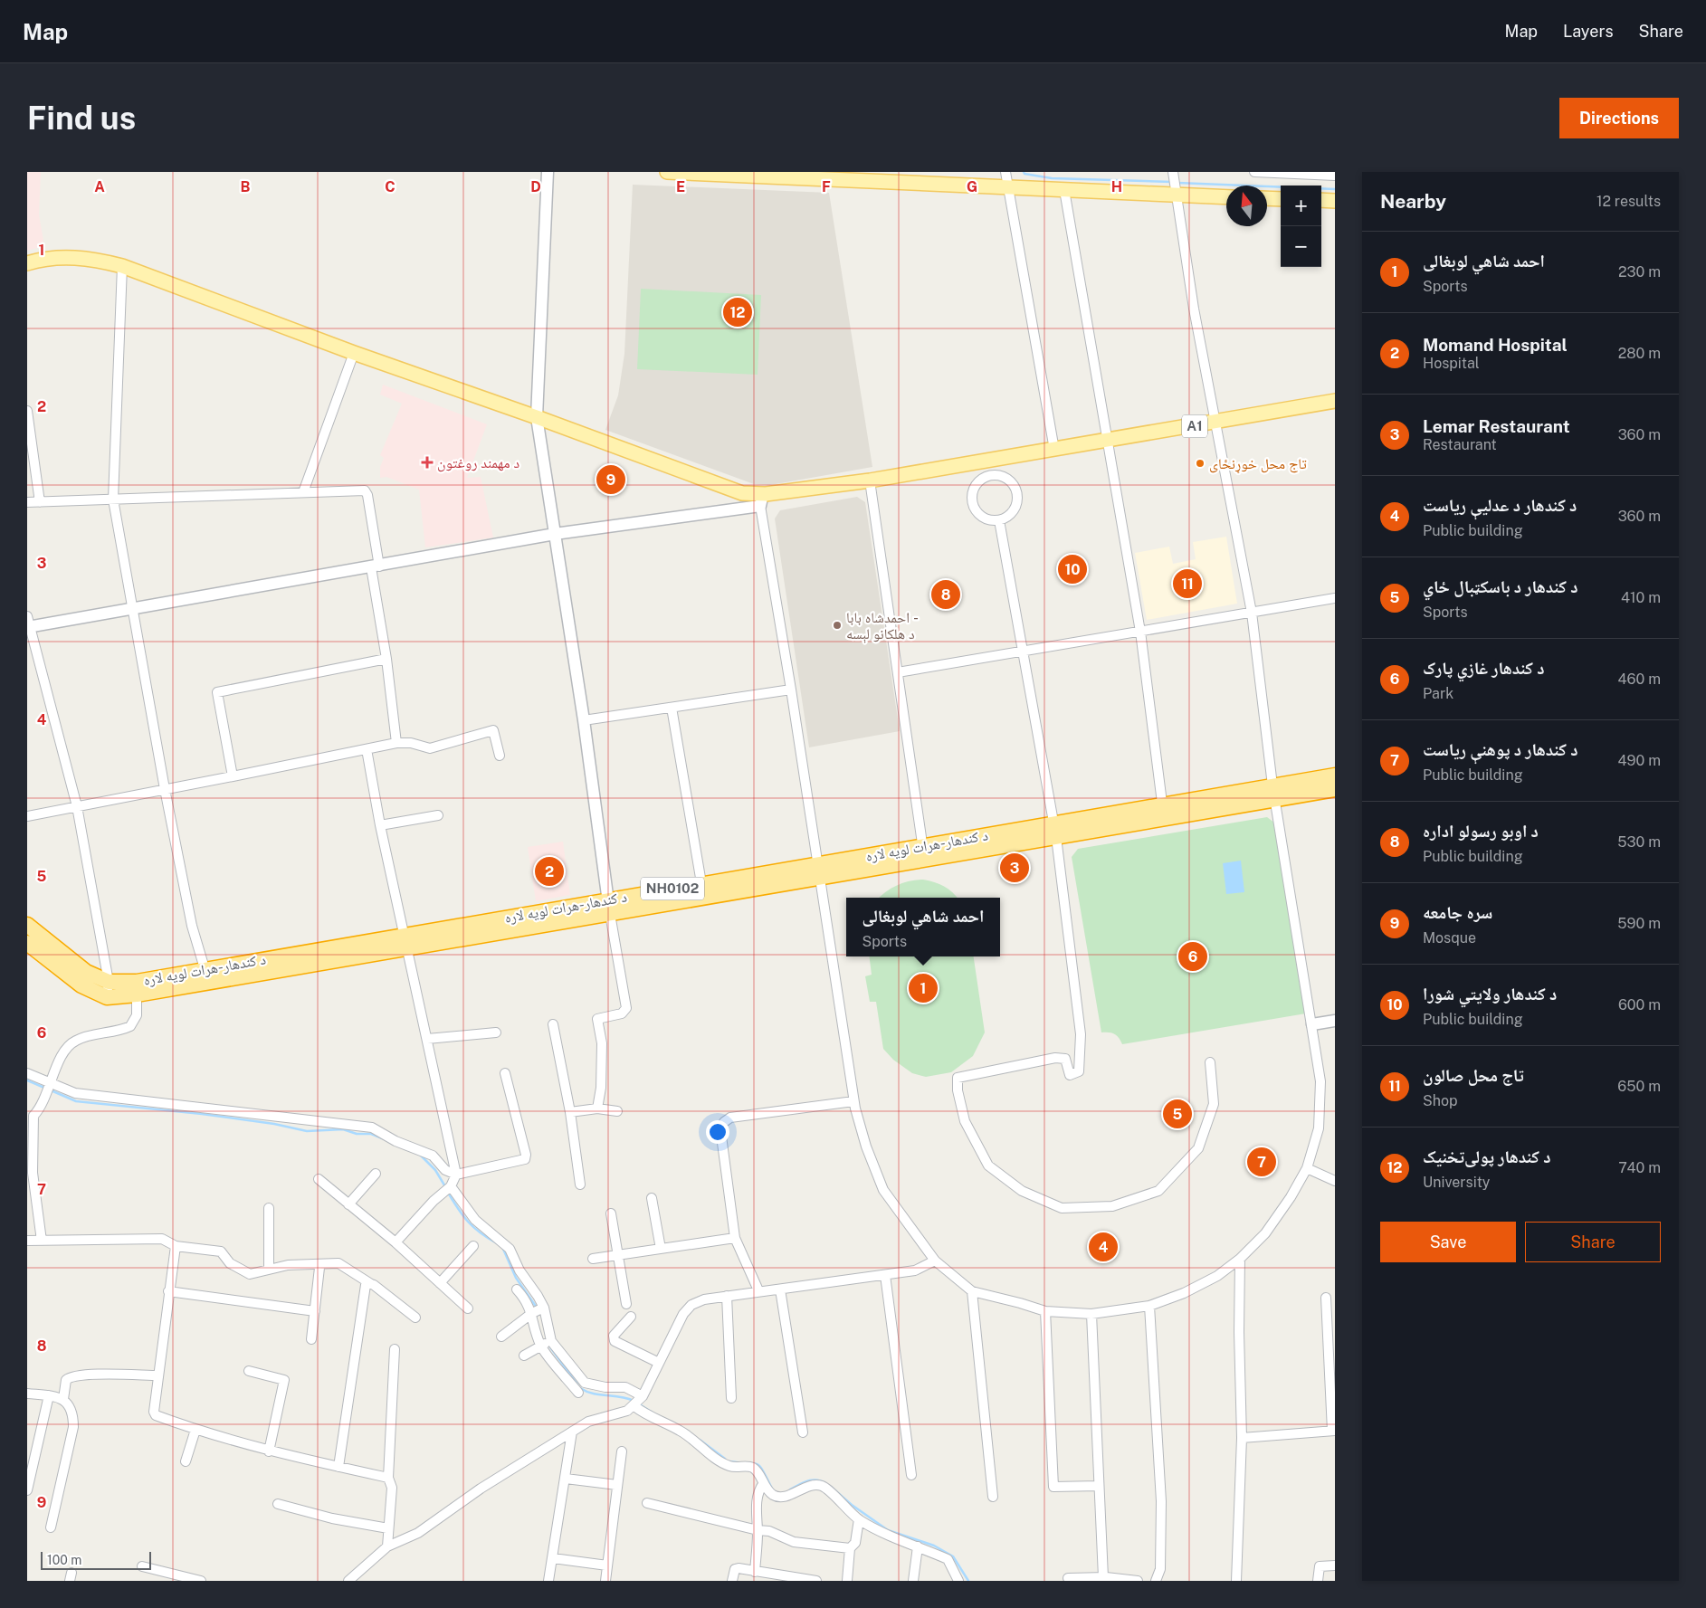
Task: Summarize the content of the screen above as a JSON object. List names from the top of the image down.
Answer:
{
  "streets": {
    "highway": ["د کندهار-هرات لويه لاره", "NH0102"],
    "main road": ["A1"]
  },
  "places": {
    "health": ["د مهمند روغتون"],
    "other": ["تاج محل خوړنځای", "احمدشاه بابا - د هلکانو لېسه"]
  },
  "scale_bar": "100 m",
  "north": "top",
  "page": {
    "header": "Map",
    "nav": ["Map", "Layers", "Share"],
    "buttons": [
      "Directions",
      ["Save", "Share"]
    ],
    "title": "Find us",
    "heading": ["Nearby", "12 results"],
    "map_buttons": ["+", "−"],
    "list": [
      {
        "mark": "1",
        "name": "احمد شاهي لوبغالی",
        "note": "Sports",
        "value": "230 m"
      },
      {
        "mark": "2",
        "name": "Momand Hospital",
        "note": "Hospital",
        "value": "280 m"
      },
      {
        "mark": "3",
        "name": "Lemar Restaurant",
        "note": "Restaurant",
        "value": "360 m"
      },
      {
        "mark": "4",
        "name": "د کندهار د عدلیې رياست",
        "note": "Public building",
        "value": "360 m"
      },
      {
        "mark": "5",
        "name": "د کندهار د باسکټبال ځاي",
        "note": "Sports",
        "value": "410 m"
      },
      {
        "mark": "6",
        "name": "د کندهار غازي پارک",
        "note": "Park",
        "value": "460 m"
      },
      {
        "mark": "7",
        "name": "د کندهار د پوهنې رياست",
        "note": "Public building",
        "value": "490 m"
      },
      {
        "mark": "8",
        "name": "د اوبو رسولو اداره",
        "note": "Public building",
        "value": "530 m"
      },
      {
        "mark": "9",
        "name": "سره جامعه",
        "note": "Mosque",
        "value": "590 m"
      },
      {
        "mark": "10",
        "name": "د کندهار ولايتي شورا",
        "note": "Public building",
        "value": "600 m"
      },
      {
        "mark": "11",
        "name": "تاج محل صالون",
        "note": "Shop",
        "value": "650 m"
      },
      {
        "mark": "12",
        "name": "د کندهار پولی‌تخنیک",
        "note": "University",
        "value": "740 m"
      }
    ],
    "pins": [
      "12",
      "9",
      "10",
      "11",
      "8",
      "3",
      "2",
      "6",
      "1",
      "5",
      "7",
      "4"
    ],
    "popup": ["احمد شاهي لوبغالی", "Sports"],
    "scale": "100 m"
  },
  "grid": {
    "columns": [
      "A",
      "B",
      "C",
      "D",
      "E",
      "F",
      "G",
      "H"
    ],
    "rows": [
      "1",
      "2",
      "3",
      "4",
      "5",
      "6",
      "7",
      "8",
      "9"
    ]
  }
}
